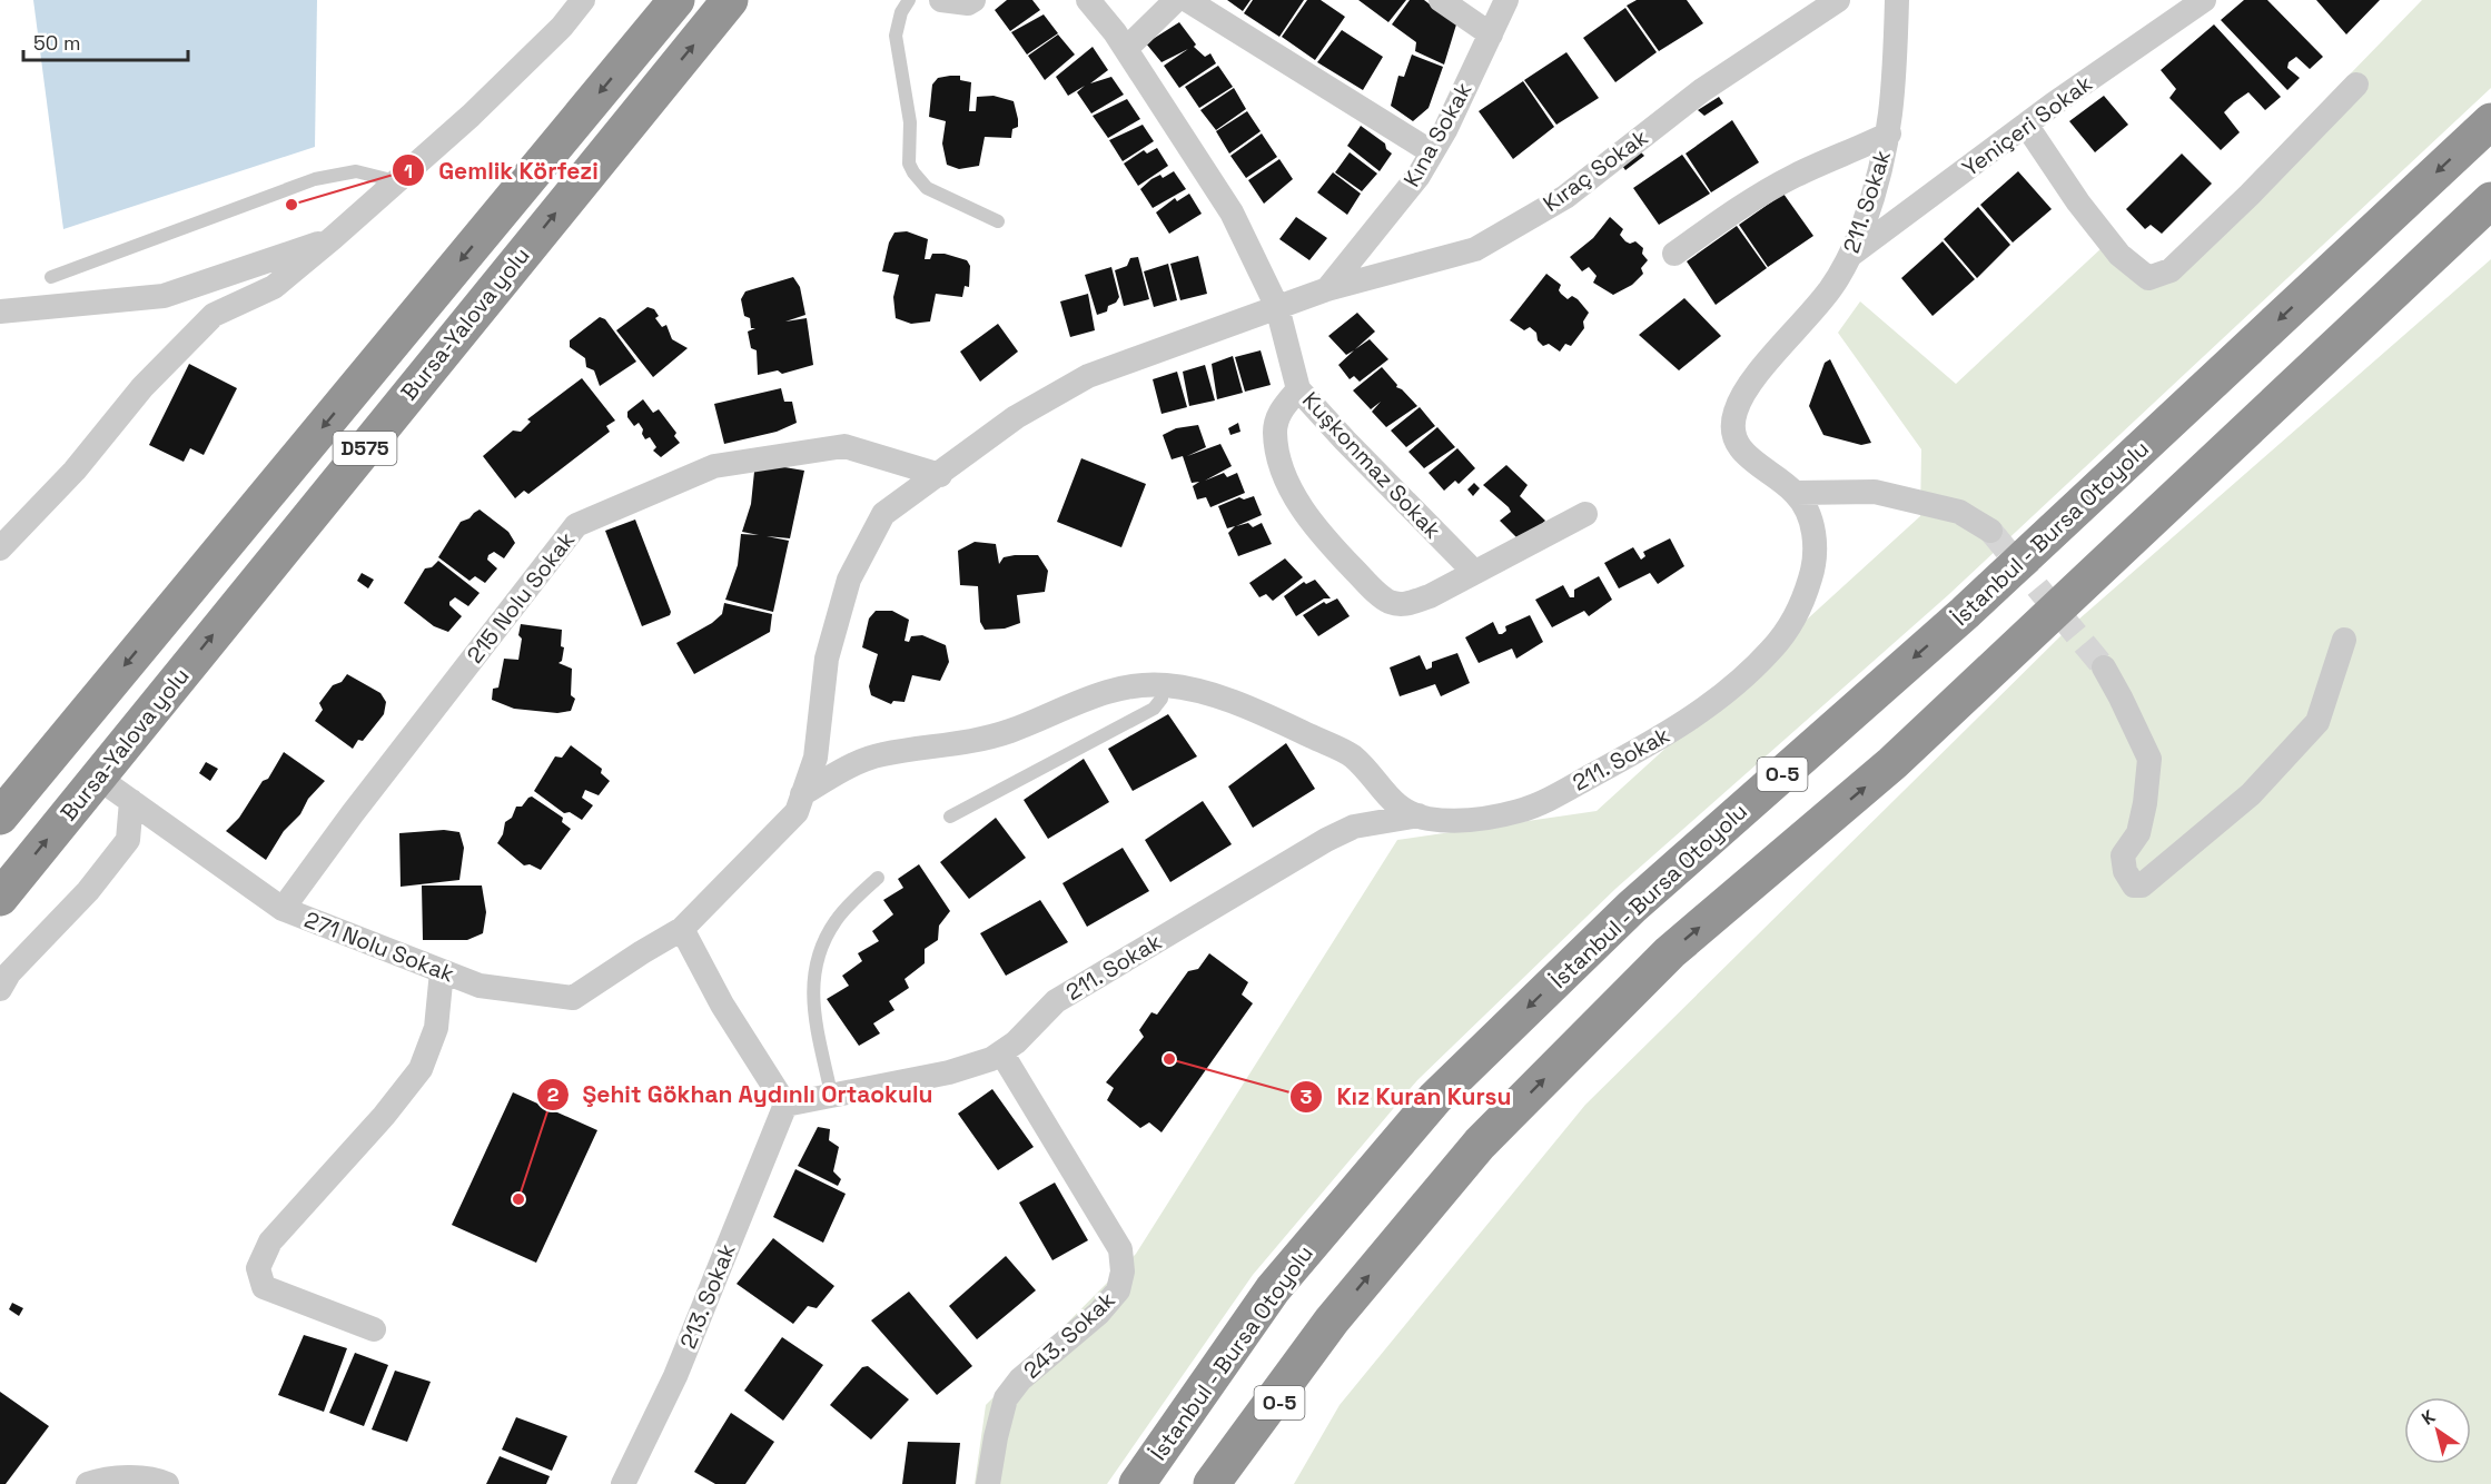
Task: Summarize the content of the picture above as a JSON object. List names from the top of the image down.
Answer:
{
  "streets": {
    "highway": [
      "Bursa-Yalova yolu",
      "D575",
      "İstanbul - Bursa Otoyolu",
      "O-5"
    ],
    "street": [
      "Yeniçeri Sokak",
      "Kına Sokak",
      "Kıraç Sokak",
      "211. Sokak",
      "Kuşkonmaz Sokak",
      "215 Nolu Sokak",
      "271 Nolu Sokak",
      "213. Sokak",
      "243. Sokak"
    ]
  },
  "crossings": [
    ["Yeniçeri Sokak", "211. Sokak"],
    ["Kına Sokak", "Kıraç Sokak"],
    ["Kıraç Sokak", "Kuşkonmaz Sokak"],
    ["Kıraç Sokak", "215 Nolu Sokak"],
    ["Kıraç Sokak", "271 Nolu Sokak"],
    ["211. Sokak", "213. Sokak"],
    ["211. Sokak", "243. Sokak"],
    ["Bursa-Yalova yolu", "271 Nolu Sokak"],
    ["215 Nolu Sokak", "271 Nolu Sokak"]
  ],
  "places": ["Gemlik Körfezi", "Kız Kuran Kursu", "Şehit Gökhan Aydınlı Ortaokulu"],
  "scale_bar": "50 m",
  "north": "top left"
}
